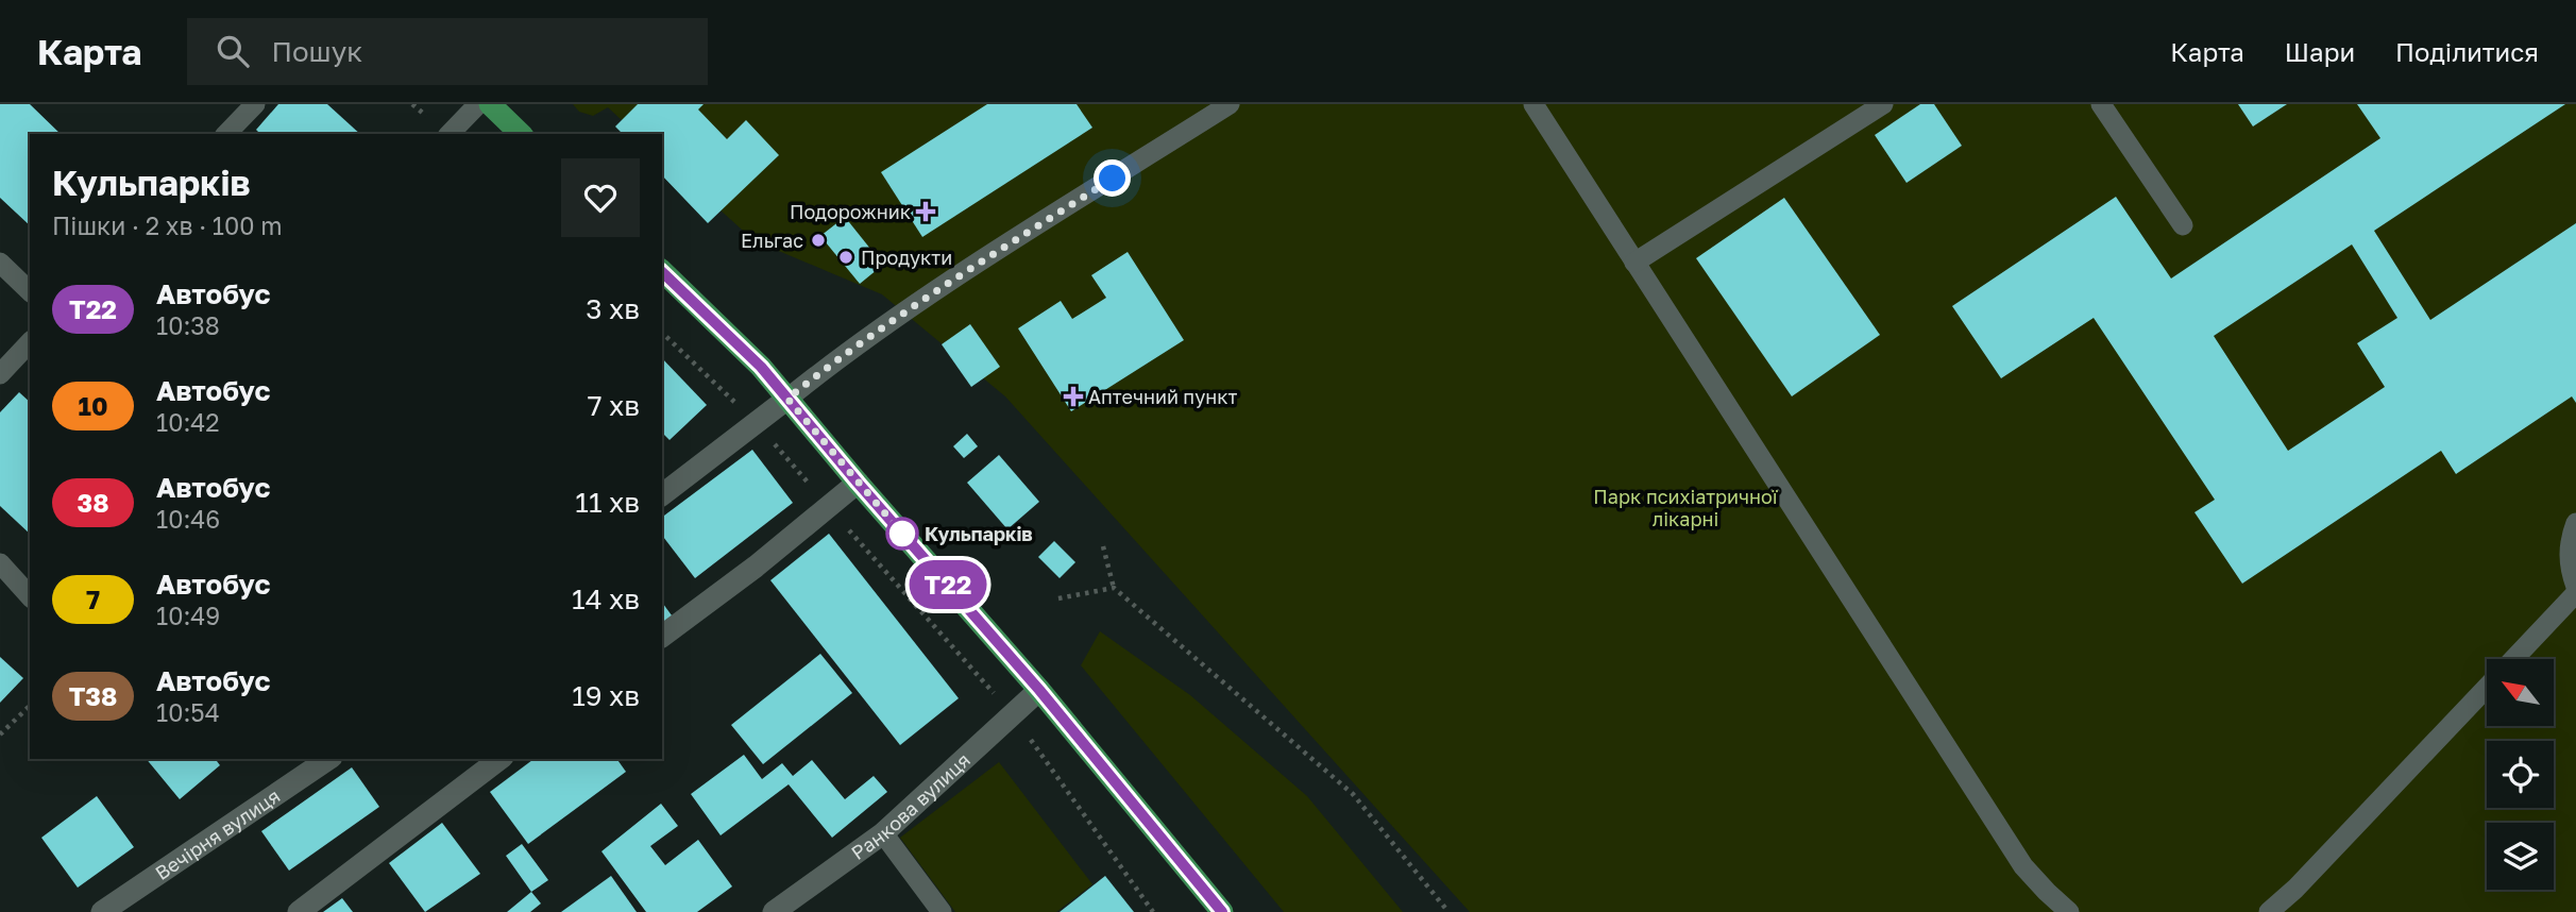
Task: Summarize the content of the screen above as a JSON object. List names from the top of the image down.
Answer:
{
  "streets": {
    "street": ["Ранкова вулиця", "Вечірня вулиця"]
  },
  "parks": ["Парк психіатричної лікарні"],
  "places": {
    "health": ["Подорожник", "Аптечний пункт"],
    "other": ["Ельгас", "Продукти", "Кульпарків"]
  },
  "lines": ["bus line Т22"],
  "north": "top left",
  "page": {
    "header": "Карта",
    "search": "Пошук",
    "nav": ["Карта", "Шари", "Поділитися"],
    "on_map": "Т22",
    "heading": ["Кульпарків", "Пішки · 2 хв · 100 m"],
    "list": [
      {
        "mark": "Т22",
        "name": "Автобус",
        "note": "10:38",
        "value": "3 хв"
      },
      {
        "mark": "10",
        "name": "Автобус",
        "note": "10:42",
        "value": "7 хв"
      },
      {
        "mark": "38",
        "name": "Автобус",
        "note": "10:46",
        "value": "11 хв"
      },
      {
        "mark": "7",
        "name": "Автобус",
        "note": "10:49",
        "value": "14 хв"
      },
      {
        "mark": "Т38",
        "name": "Автобус",
        "note": "10:54",
        "value": "19 хв"
      }
    ]
  }
}
